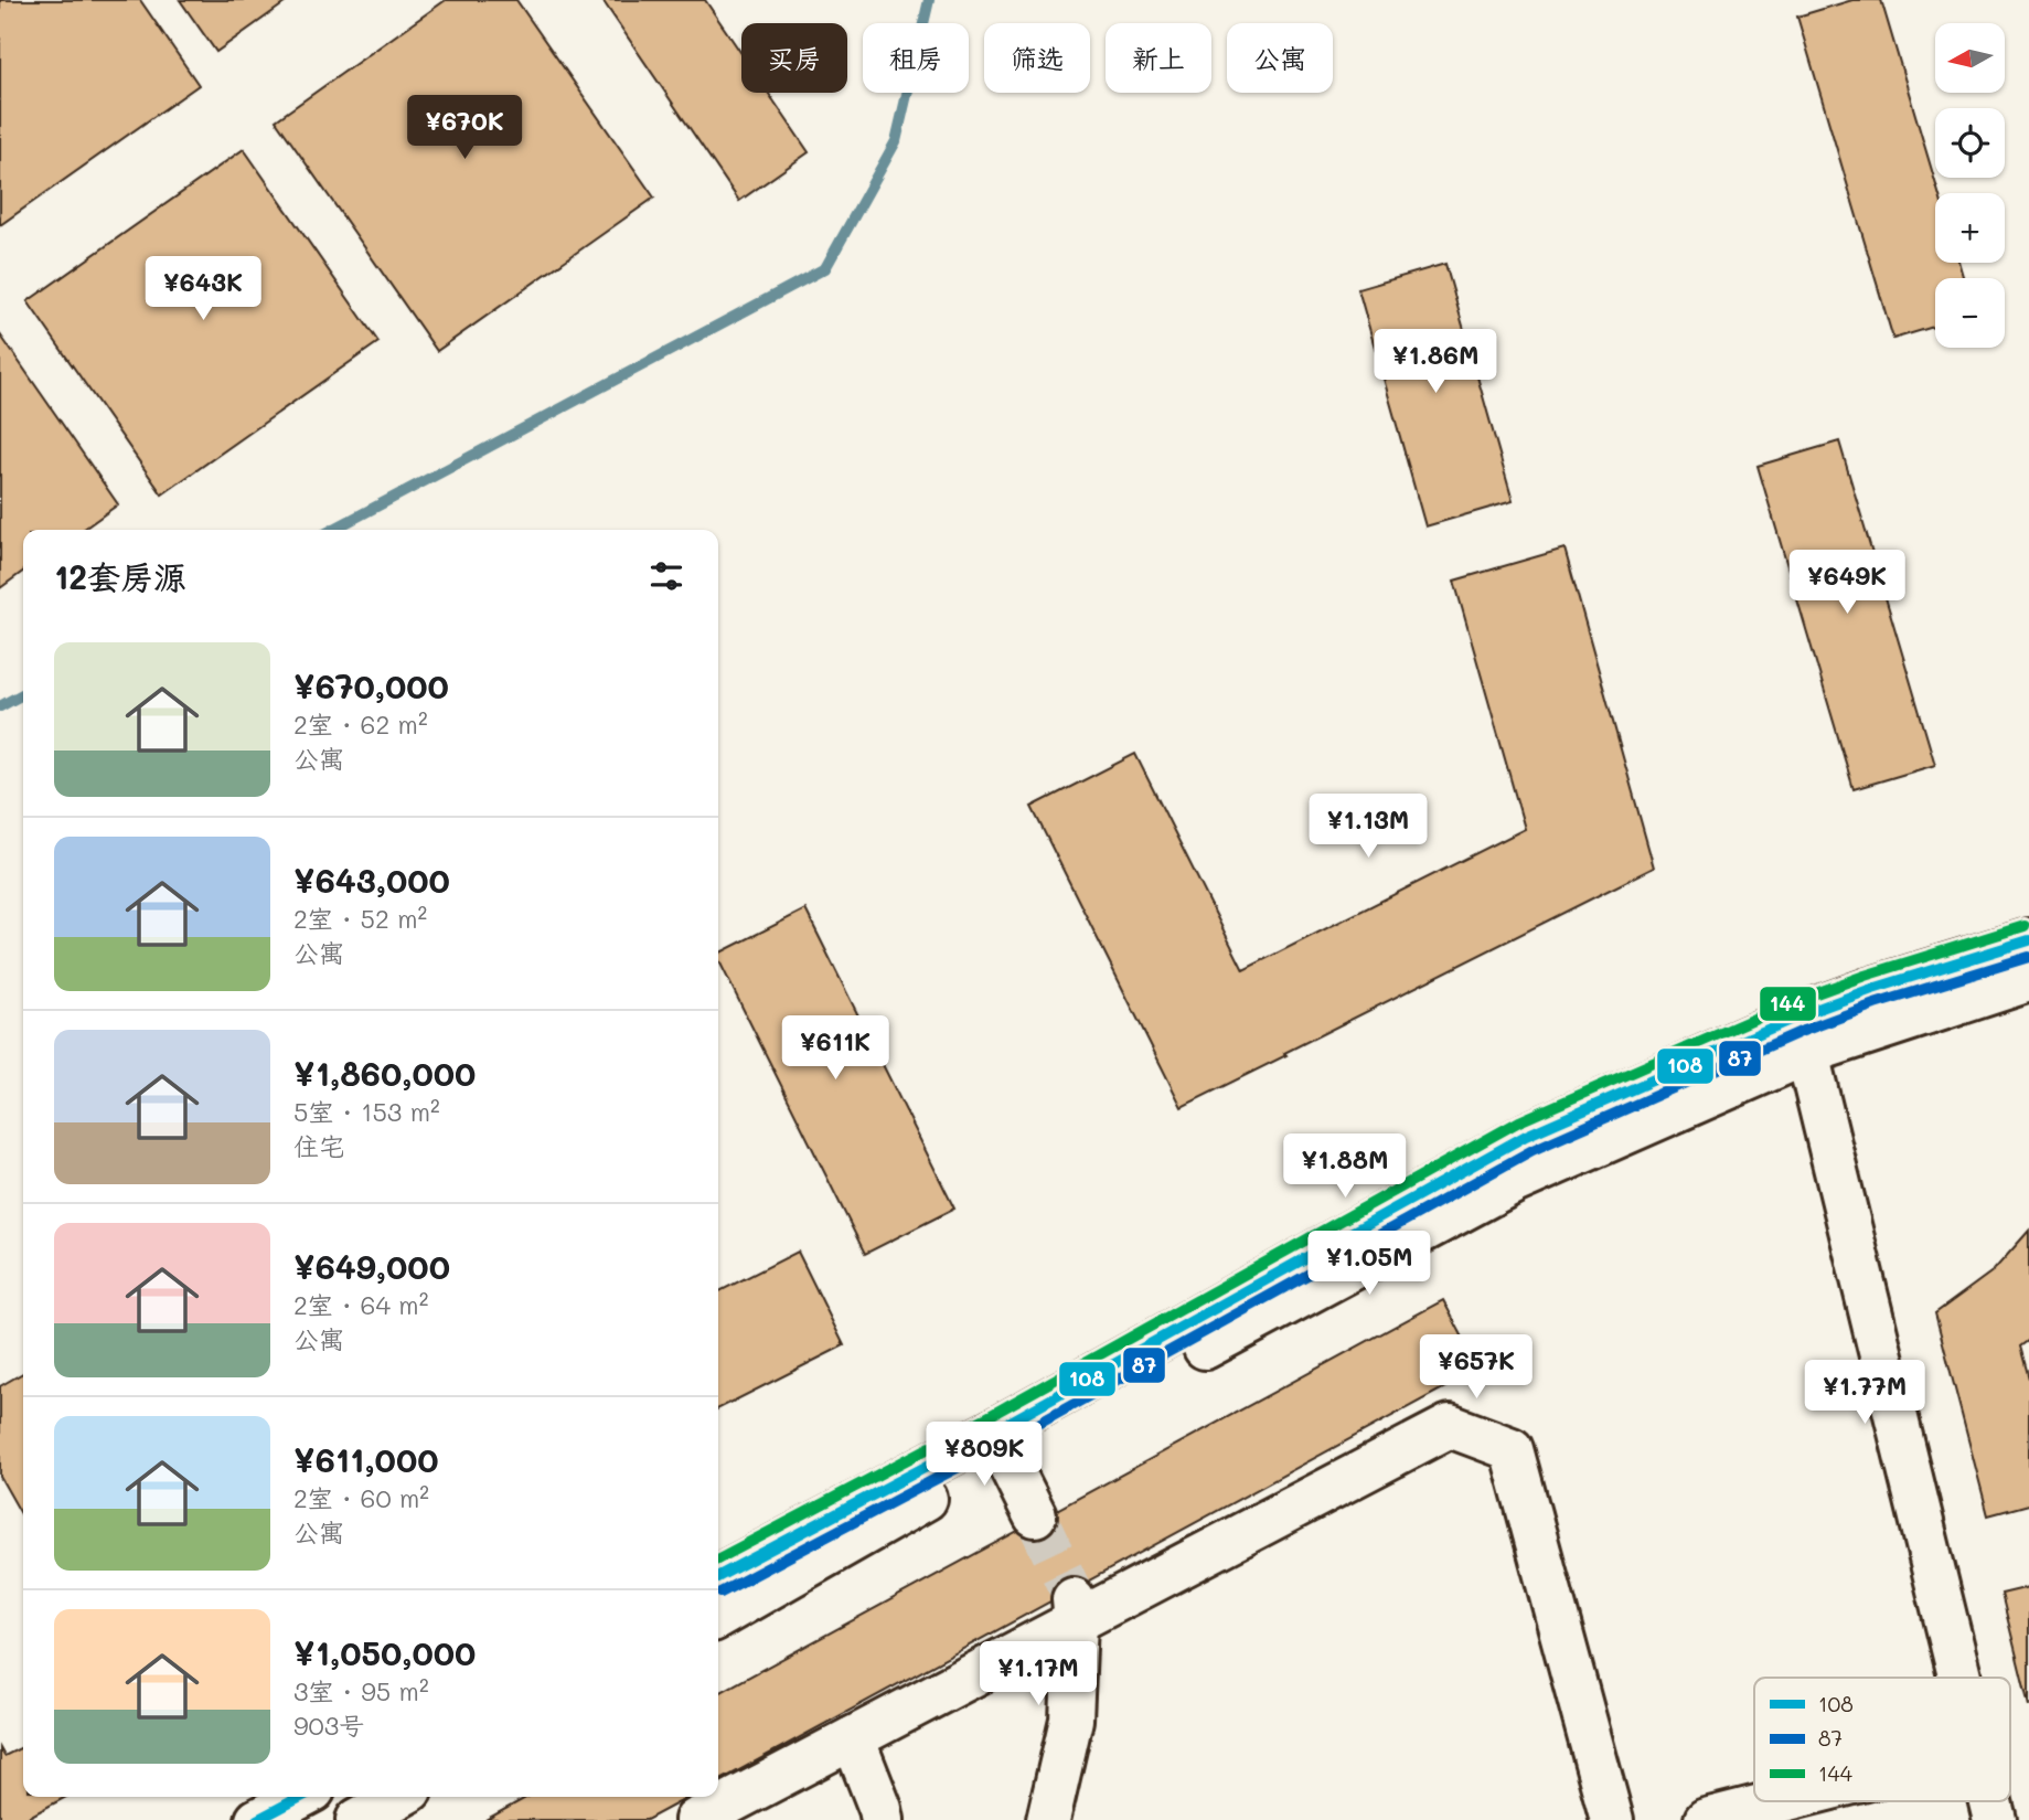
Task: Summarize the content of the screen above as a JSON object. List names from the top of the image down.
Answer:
{
  "lines": ["transit line 144", "transit line 108", "transit line 87"],
  "legend": ["108", "87", "144"],
  "north": "left",
  "page": {
    "map_buttons": ["+", "−"],
    "chip": [
      "买房",
      "租房",
      "筛选",
      "新上",
      "公寓"
    ],
    "price": [
      "¥670K",
      "¥643K",
      "¥1.86M",
      "¥649K",
      "¥1.13M",
      "¥611K",
      "¥1.88M",
      "¥1.05M",
      "¥657K",
      "¥1.77M",
      "¥809K",
      "¥1.17M"
    ],
    "heading": "12套房源",
    "list": [
      {
        "name": "¥670,000",
        "note": "2室 · 62 m² · 公寓"
      },
      {
        "name": "¥643,000",
        "note": "2室 · 52 m² · 公寓"
      },
      {
        "name": "¥1,860,000",
        "note": "5室 · 153 m² · 住宅"
      },
      {
        "name": "¥649,000",
        "note": "2室 · 64 m² · 公寓"
      },
      {
        "name": "¥611,000",
        "note": "2室 · 60 m² · 公寓"
      },
      {
        "name": "¥1,050,000",
        "note": "3室 · 95 m² · 903号"
      }
    ]
  }
}
